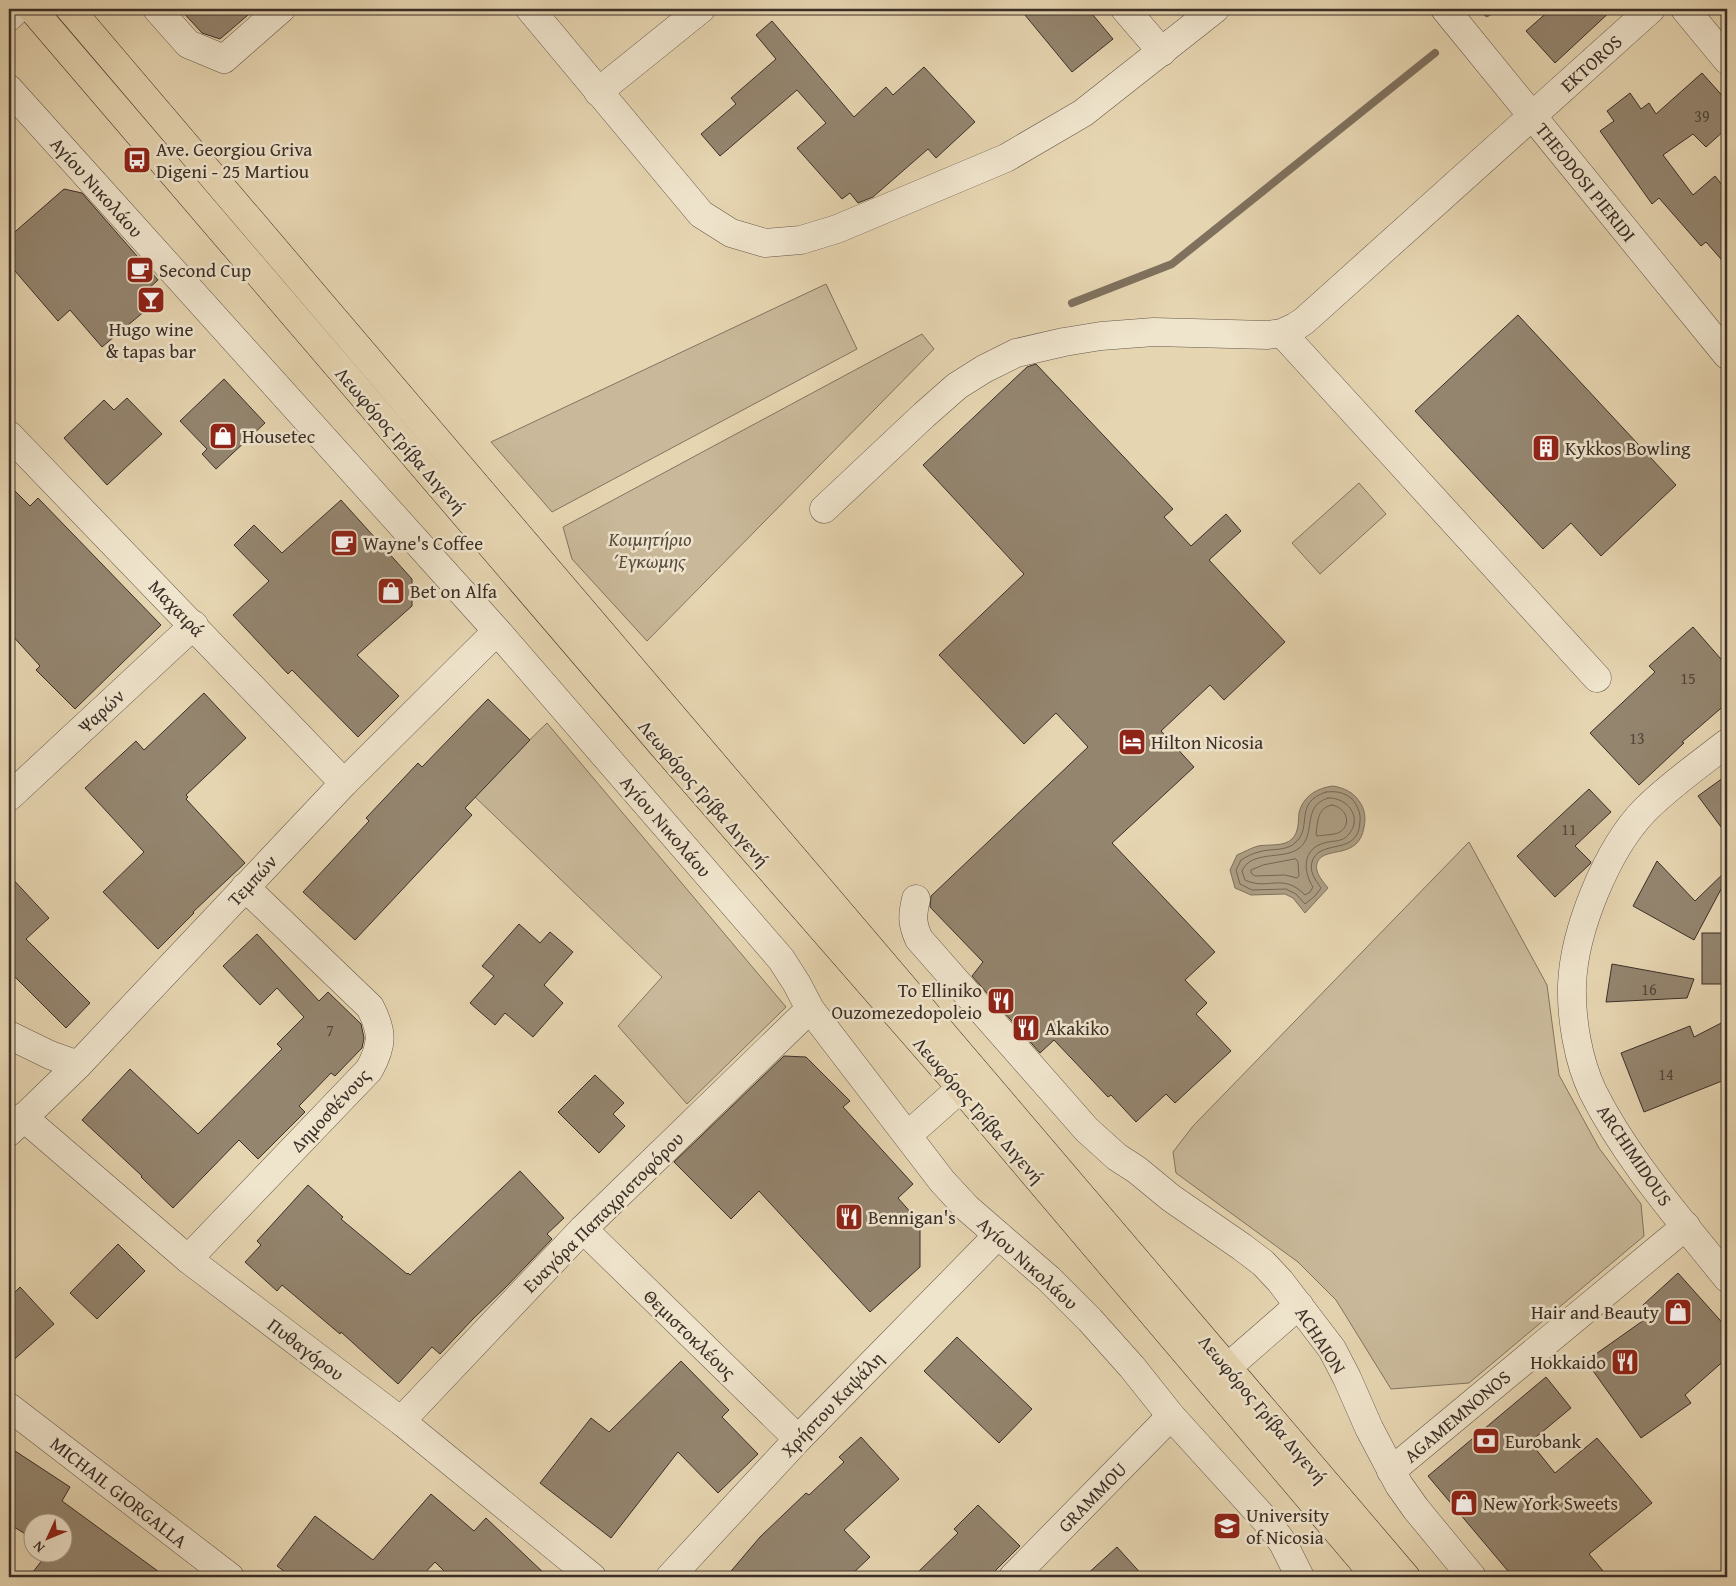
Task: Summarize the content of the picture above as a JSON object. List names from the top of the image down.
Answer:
{
  "streets": {
    "main road": ["Λεωφόρος Γρίβα Διγενή"],
    "street": [
      "EKTOROS",
      "THEODOSI PIERIDI",
      "Αγίου Νικολάου",
      "Μαχαιρά",
      "Ψαρών",
      "Τεμπών",
      "Δημοσθένους",
      "ARCHIMIDOUS",
      "Ευαγόρα Παπαχριστοφόρου",
      "Θεμιστοκλέους",
      "ACHAION",
      "Πυθαγόρου",
      "Χρήστου Καψάλη",
      "AGAMEMNONOS",
      "MICHAIL GIORGALLA",
      "GRAMMOU"
    ]
  },
  "crossings": [
    ["EKTOROS", "THEODOSI PIERIDI"],
    ["Αγίου Νικολάου", "Τεμπών"],
    ["Αγίου Νικολάου", "Ευαγόρα Παπαχριστοφόρου"],
    ["Αγίου Νικολάου", "Χρήστου Καψάλη"],
    ["Αγίου Νικολάου", "GRAMMOU"],
    ["Μαχαιρά", "Ψαρών"],
    ["Μαχαιρά", "Τεμπών"],
    ["Τεμπών", "Δημοσθένους"],
    ["Τεμπών", "Πυθαγόρου"],
    ["Δημοσθένους", "Πυθαγόρου"],
    ["ARCHIMIDOUS", "AGAMEMNONOS"],
    ["Ευαγόρα Παπαχριστοφόρου", "Θεμιστοκλέους"],
    ["Ευαγόρα Παπαχριστοφόρου", "Πυθαγόρου"],
    ["Θεμιστοκλέους", "Χρήστου Καψάλη"],
    ["ACHAION", "AGAMEMNONOS"]
  ],
  "parks": ["Κοιμητήριο Έγκωμης"],
  "places": {
    "bus stop": ["Ave. Georgiou Griva Digeni - 25 Martiou"],
    "cafe": ["Second Cup", "Wayne's Coffee"],
    "bar": ["Hugo wine & tapas bar"],
    "shop": [
      "Housetec",
      "Bet on Alfa",
      "Hair and Beauty",
      "New York Sweets"
    ],
    "building": ["Kykkos Bowling"],
    "hotel": ["Hilton Nicosia"],
    "restaurant": [
      "To Elliniko Ouzomezedopoleio",
      "Akakiko",
      "Bennigan's",
      "Hokkaido"
    ],
    "bank": ["Eurobank"],
    "school or university": ["University of Nicosia"]
  },
  "house_numbers": [
    "39",
    "15",
    "13",
    "11",
    "16",
    "7",
    "14"
  ],
  "north": "bottom left"
}
